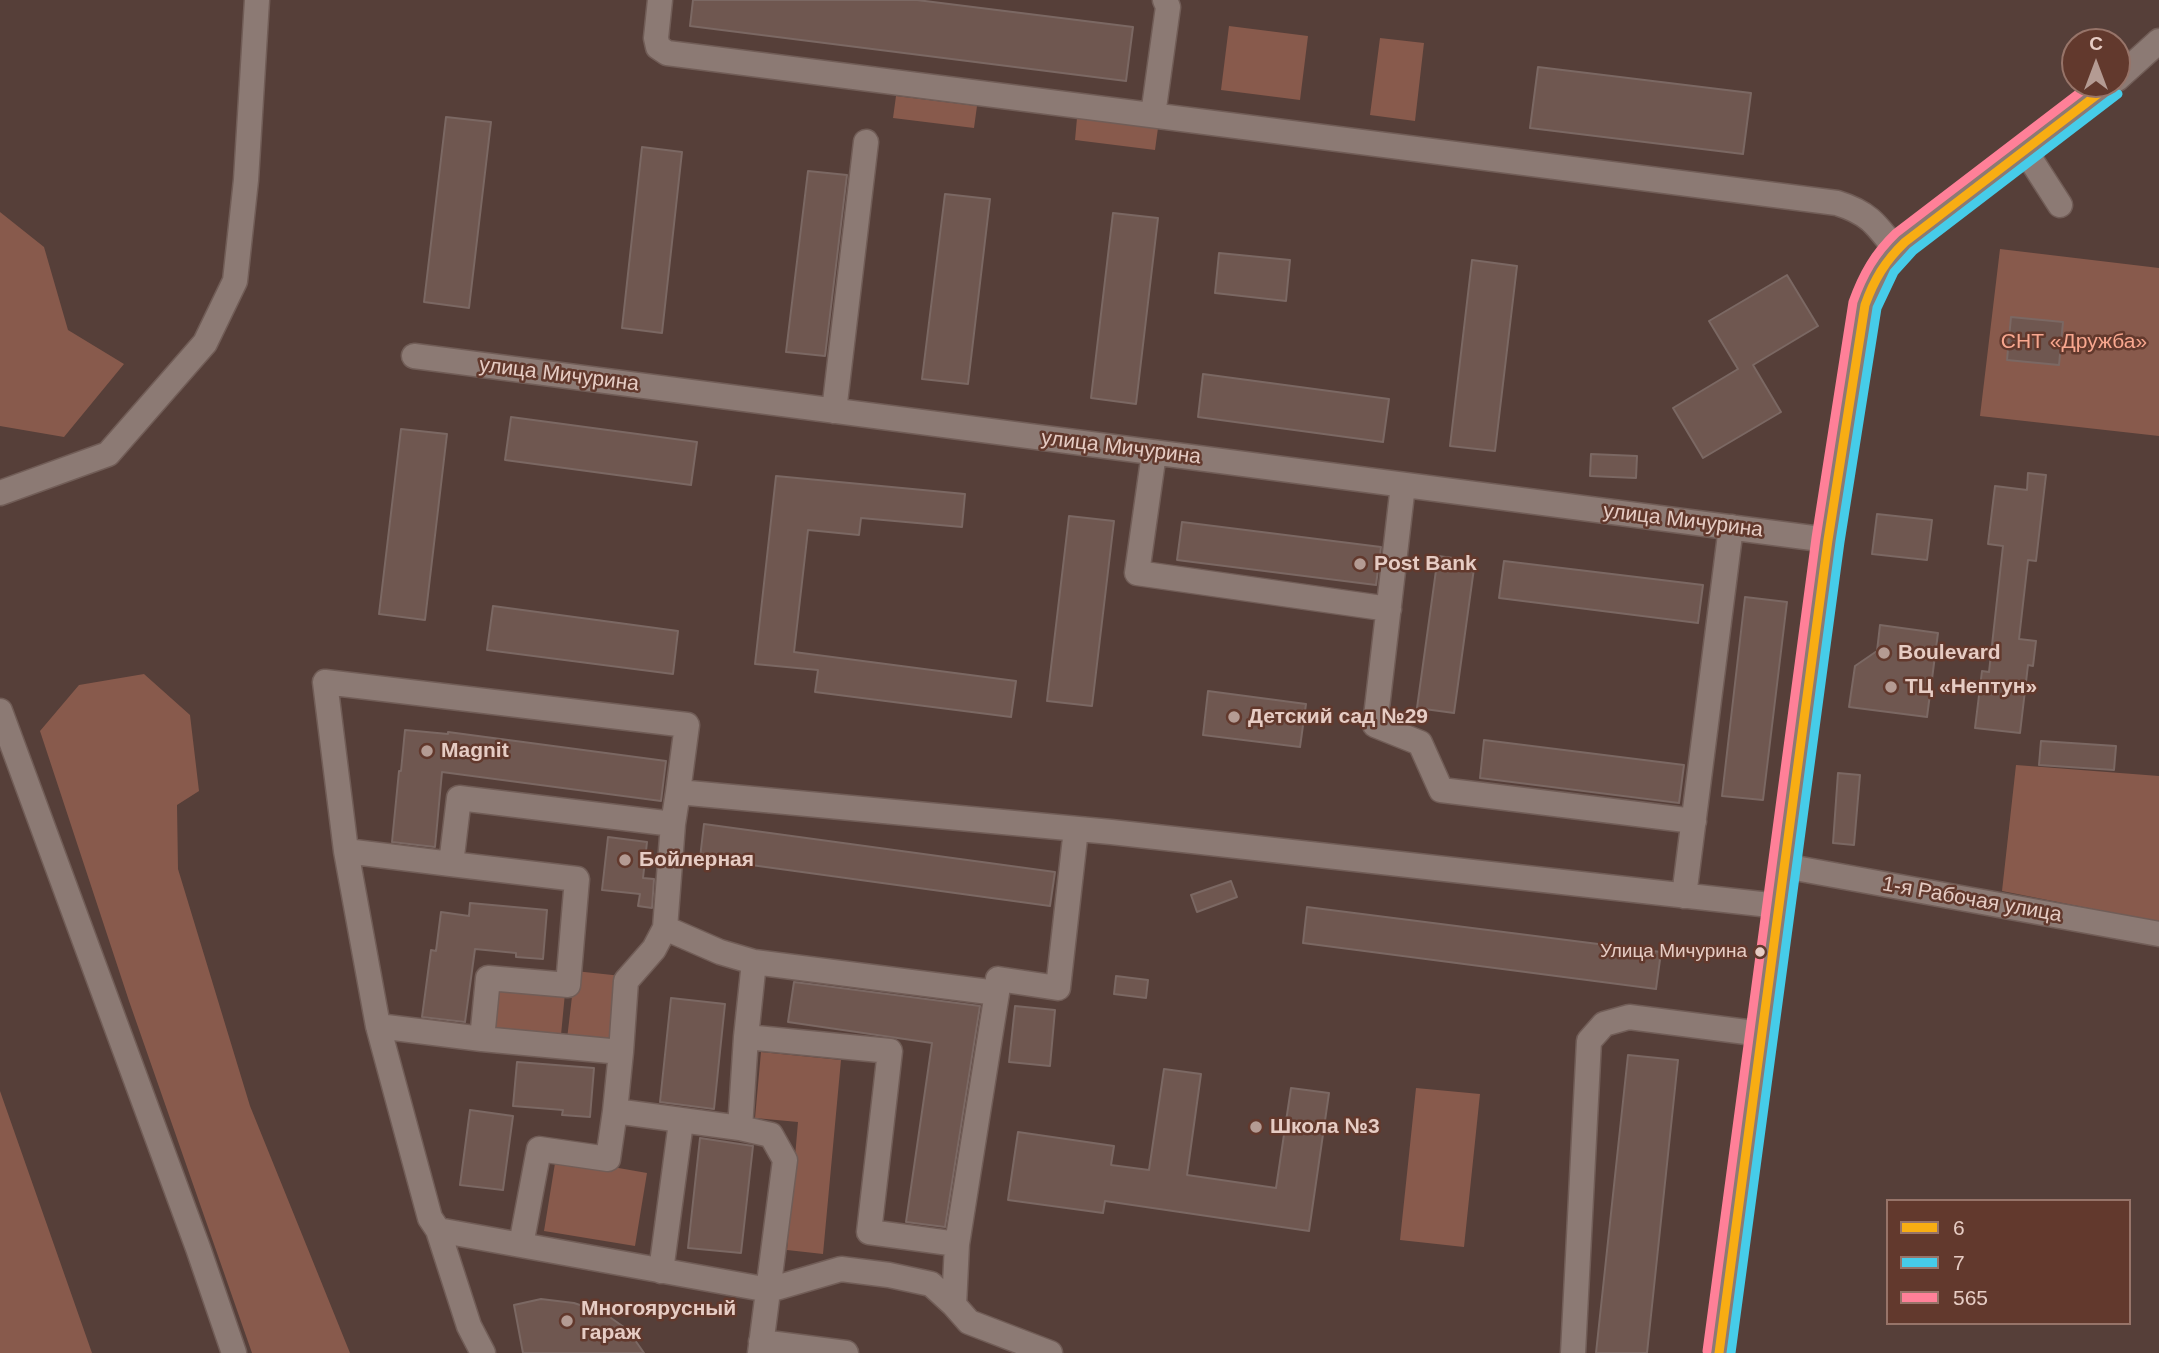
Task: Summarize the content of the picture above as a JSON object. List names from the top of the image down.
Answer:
{
  "streets": {
    "street": ["улица Мичурина", "1-я Рабочая улица"]
  },
  "parks": ["СНТ «Дружба»"],
  "places": [
    "Post Bank",
    "Boulevard",
    "ТЦ «Нептун»",
    "Детский сад №29",
    "Magnit",
    "Бойлерная",
    "Улица Мичурина",
    "Школа №3",
    "Многоярусный гараж"
  ],
  "lines": ["transit line 6", "transit line 7", "transit line 565"],
  "legend": ["6", "7", "565"],
  "north": "top"
}
